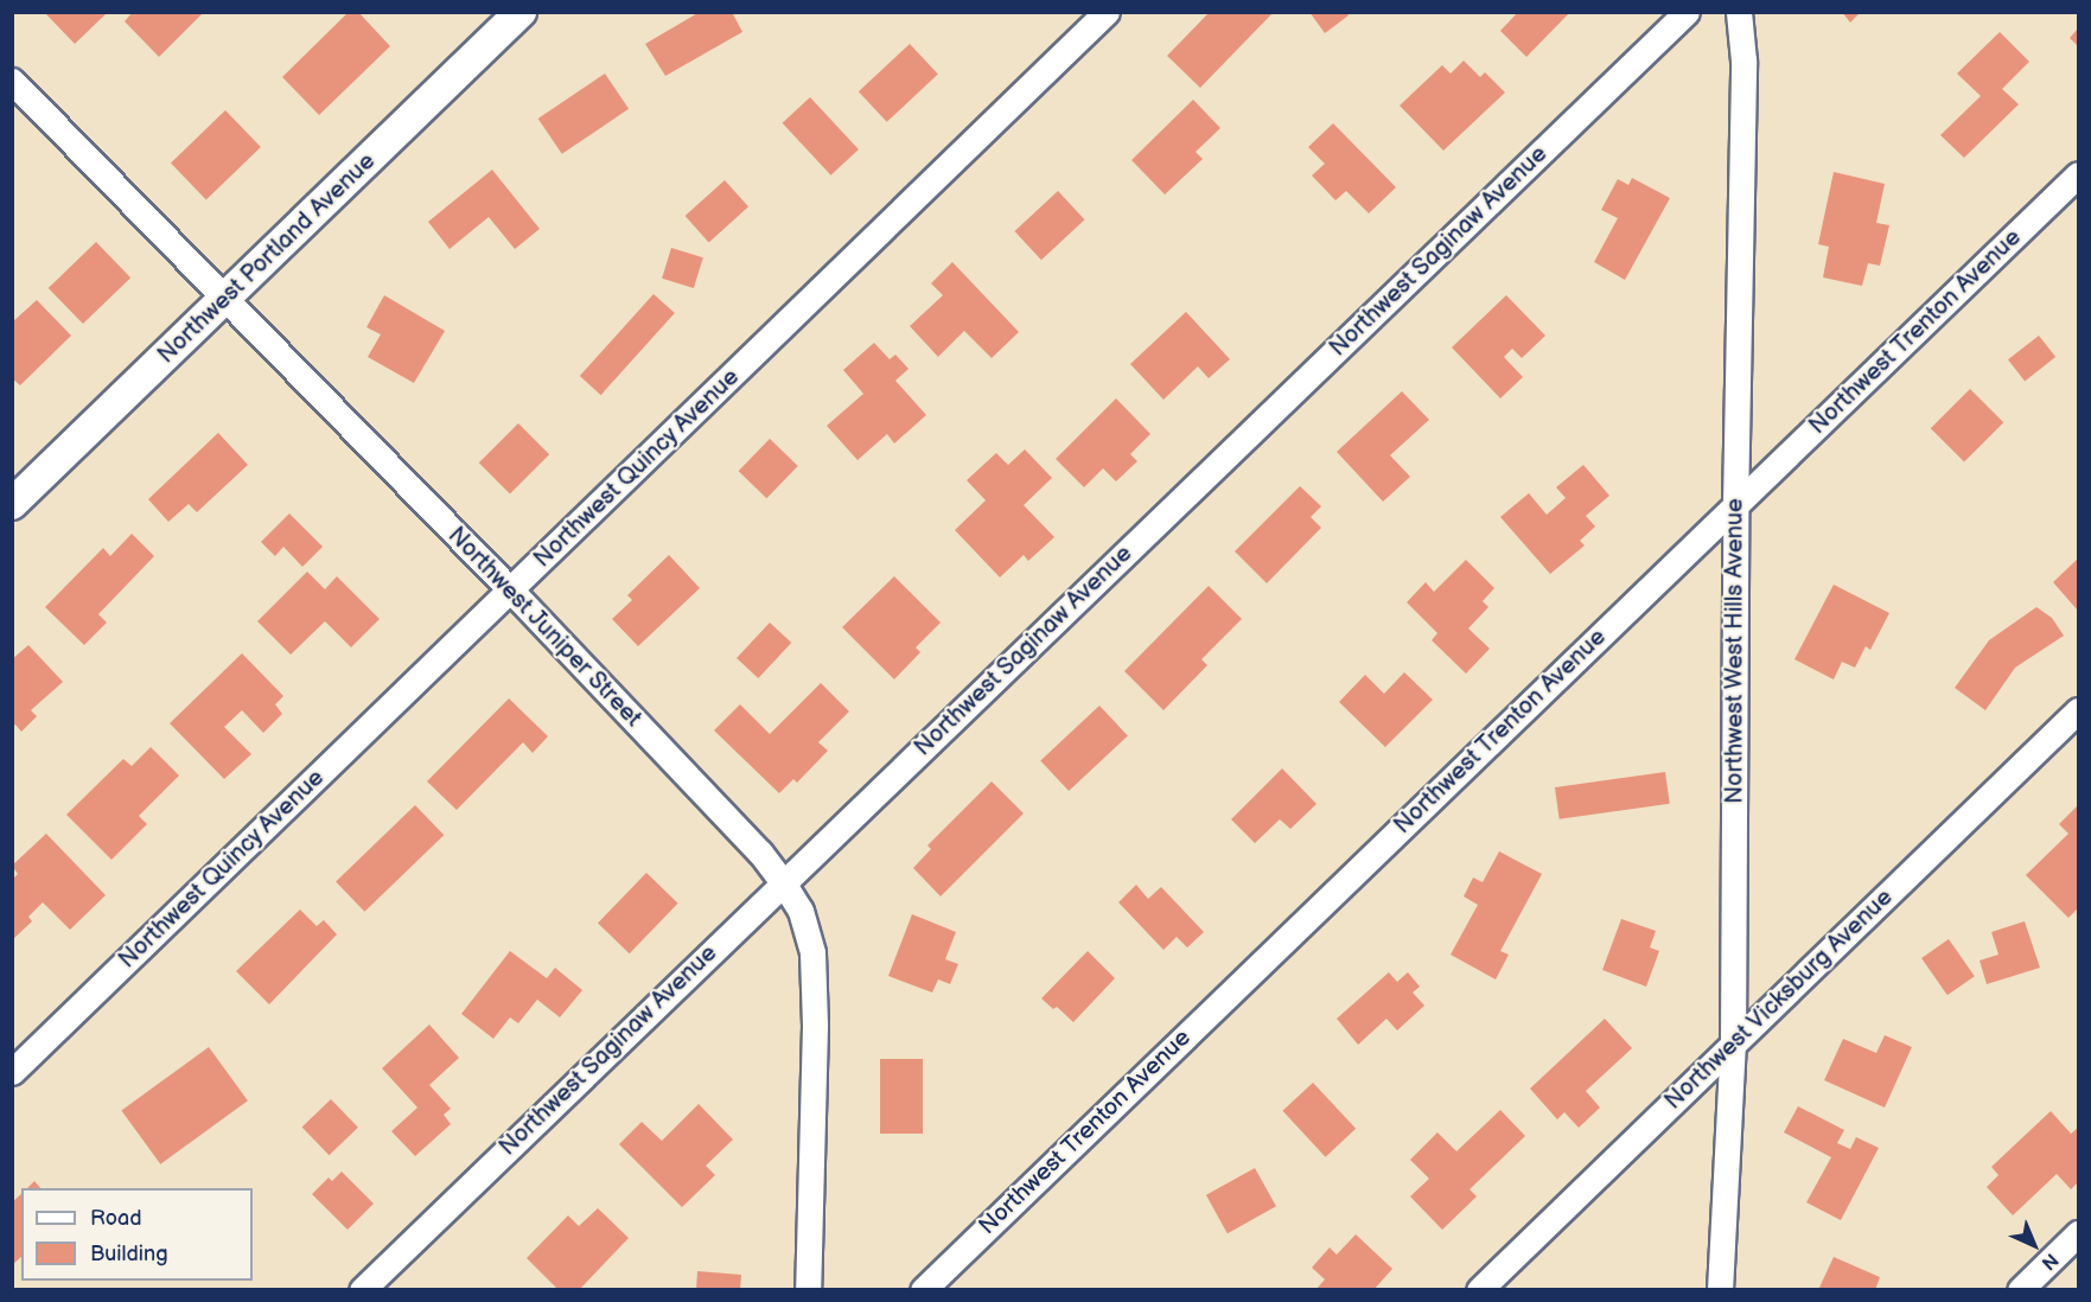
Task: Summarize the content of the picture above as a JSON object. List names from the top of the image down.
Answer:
{
  "streets": {
    "street": [
      "Northwest Saginaw Avenue",
      "Northwest Portland Avenue",
      "Northwest Trenton Avenue",
      "Northwest Quincy Avenue",
      "Northwest Juniper Street",
      "Northwest West Hills Avenue",
      "Northwest Vicksburg Avenue"
    ]
  },
  "crossings": [
    ["Northwest Saginaw Avenue", "Northwest Juniper Street"],
    ["Northwest Portland Avenue", "Northwest Juniper Street"],
    ["Northwest Trenton Avenue", "Northwest West Hills Avenue"],
    ["Northwest Quincy Avenue", "Northwest Juniper Street"],
    ["Northwest West Hills Avenue", "Northwest Vicksburg Avenue"]
  ],
  "legend": ["Road", "Building"],
  "north": "bottom right"
}
